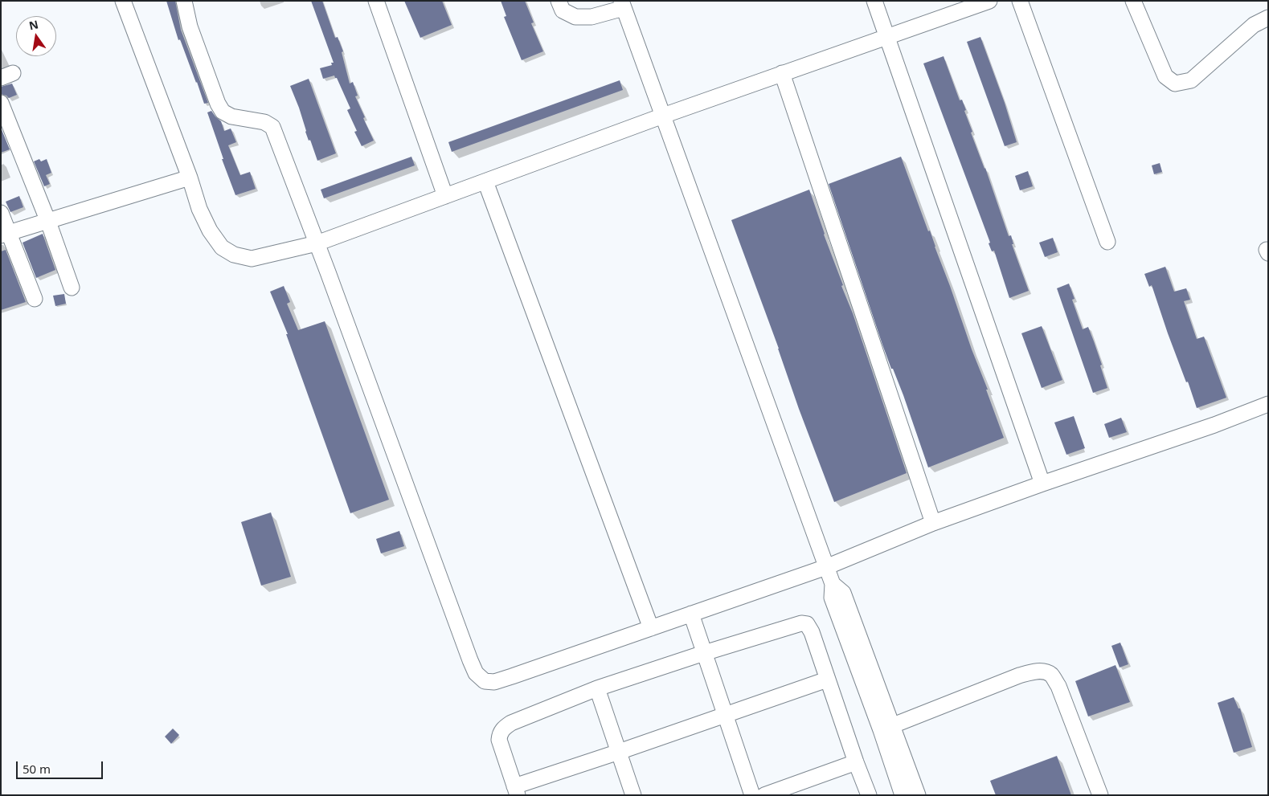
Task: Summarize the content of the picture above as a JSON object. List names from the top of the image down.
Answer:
{
  "scale_bar": "50 m",
  "north": "top"
}
